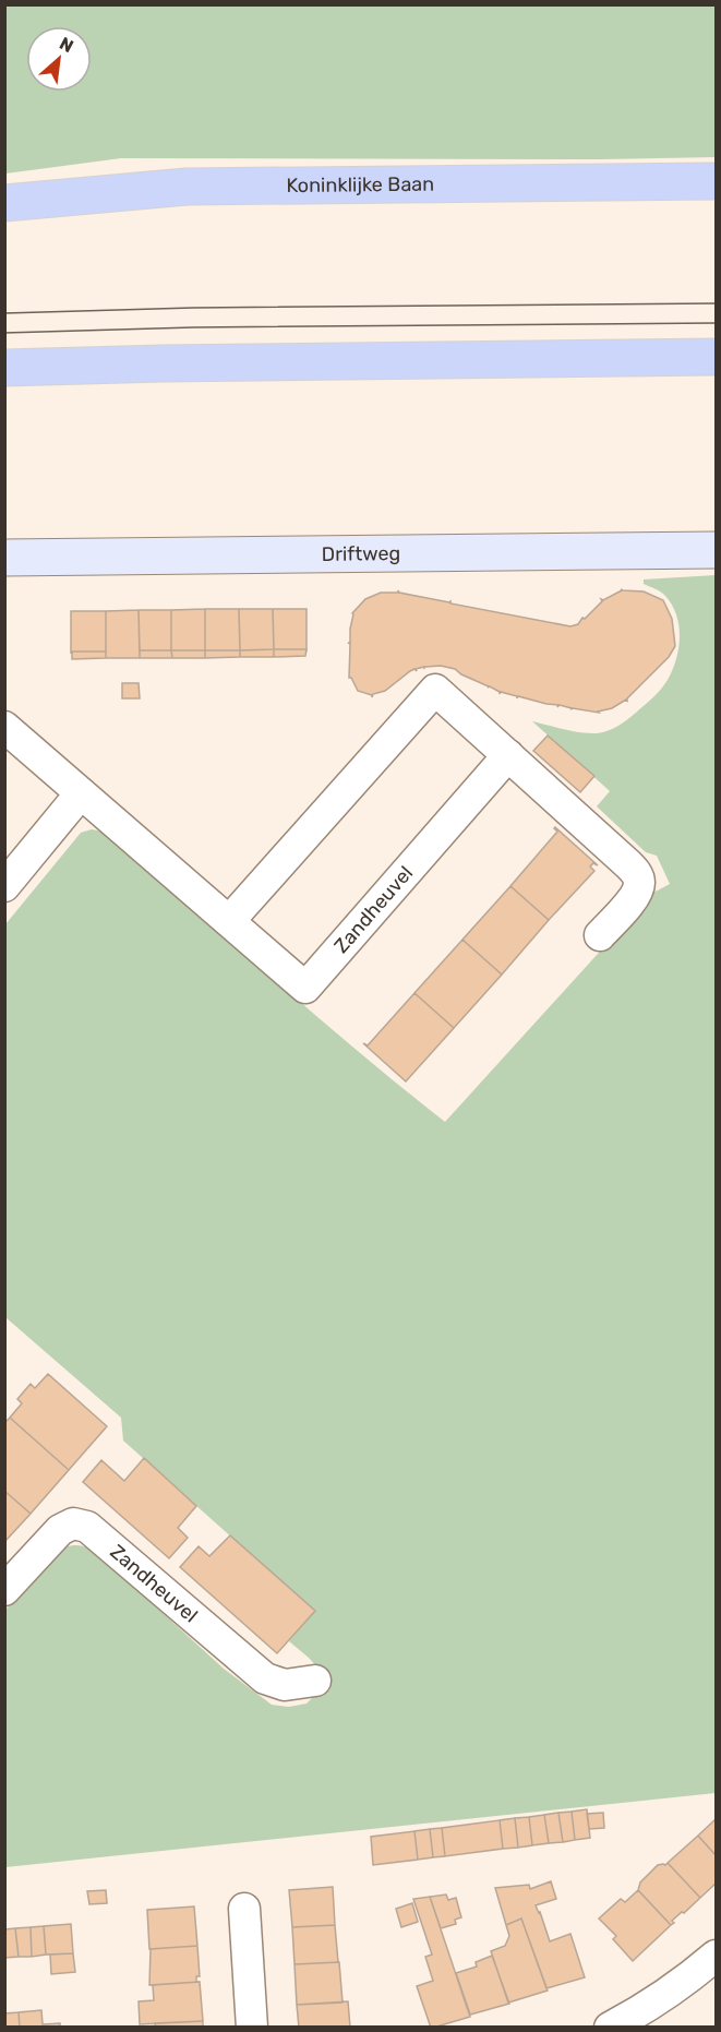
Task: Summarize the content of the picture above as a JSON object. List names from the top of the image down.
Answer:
{
  "streets": {
    "main road": ["Koninklijke Baan"],
    "street": ["Driftweg", "Zandheuvel"]
  },
  "north": "top right"
}
